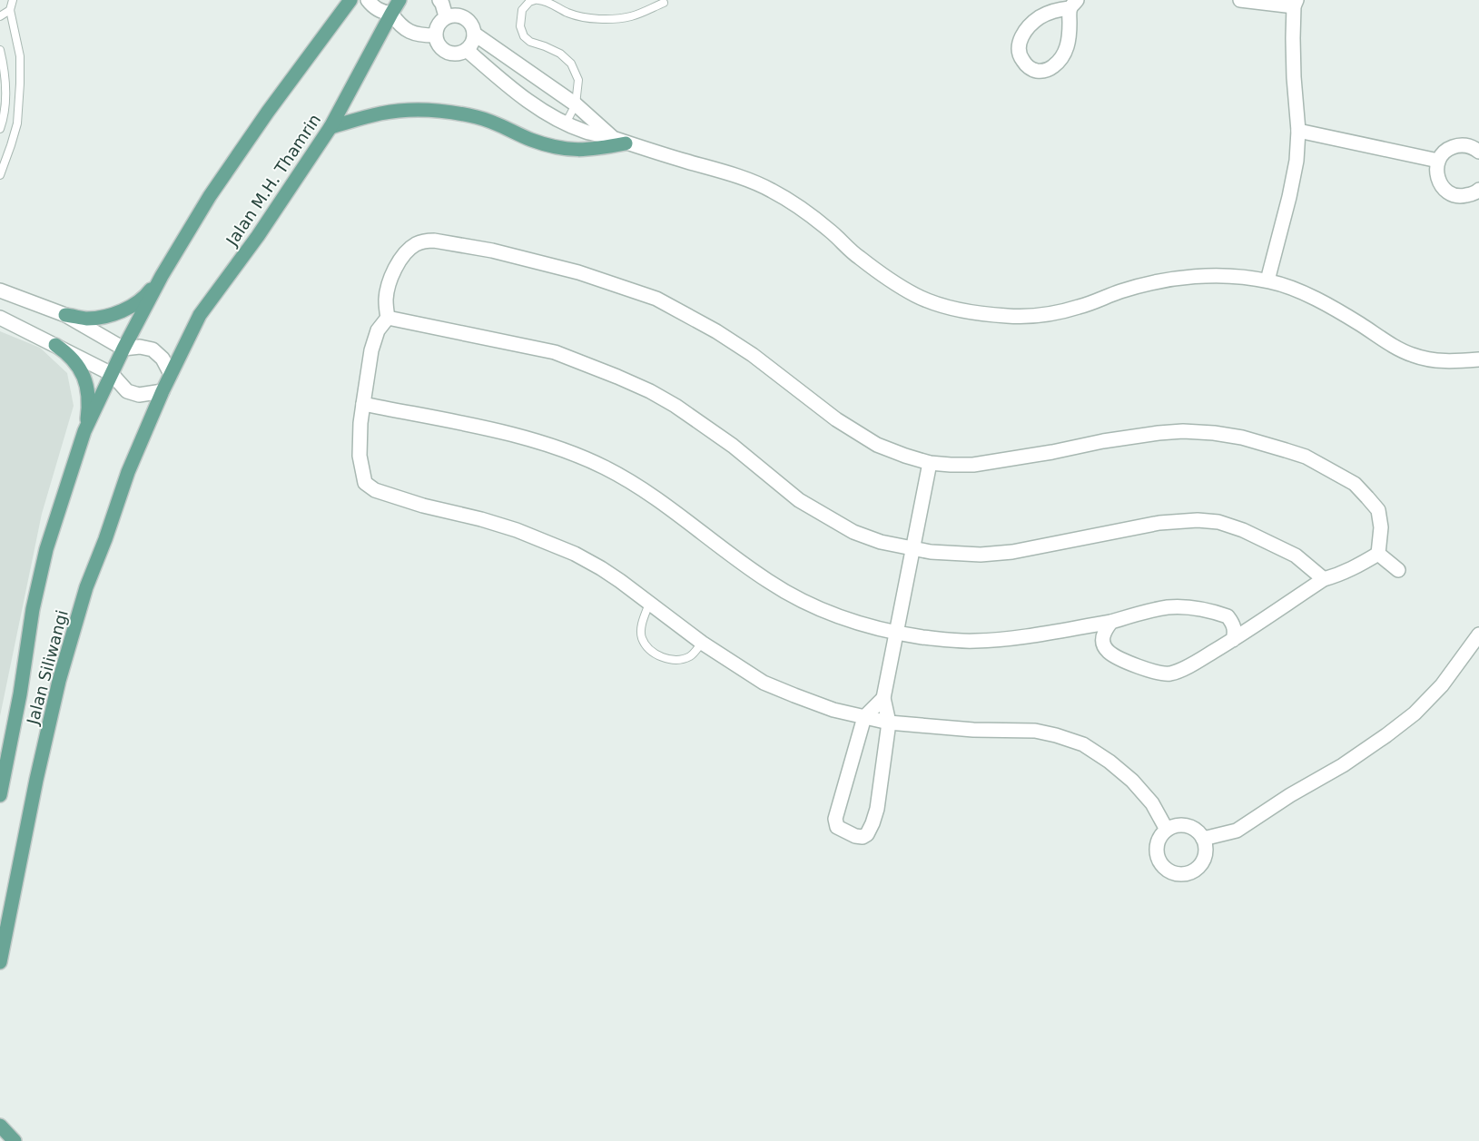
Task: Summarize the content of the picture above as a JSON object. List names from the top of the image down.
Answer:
{
  "streets": {
    "main road": ["Jalan M.H. Thamrin", "Jalan Siliwangi"]
  },
  "crossings": [
    ["Jalan M.H. Thamrin", "Jalan Siliwangi"]
  ]
}
